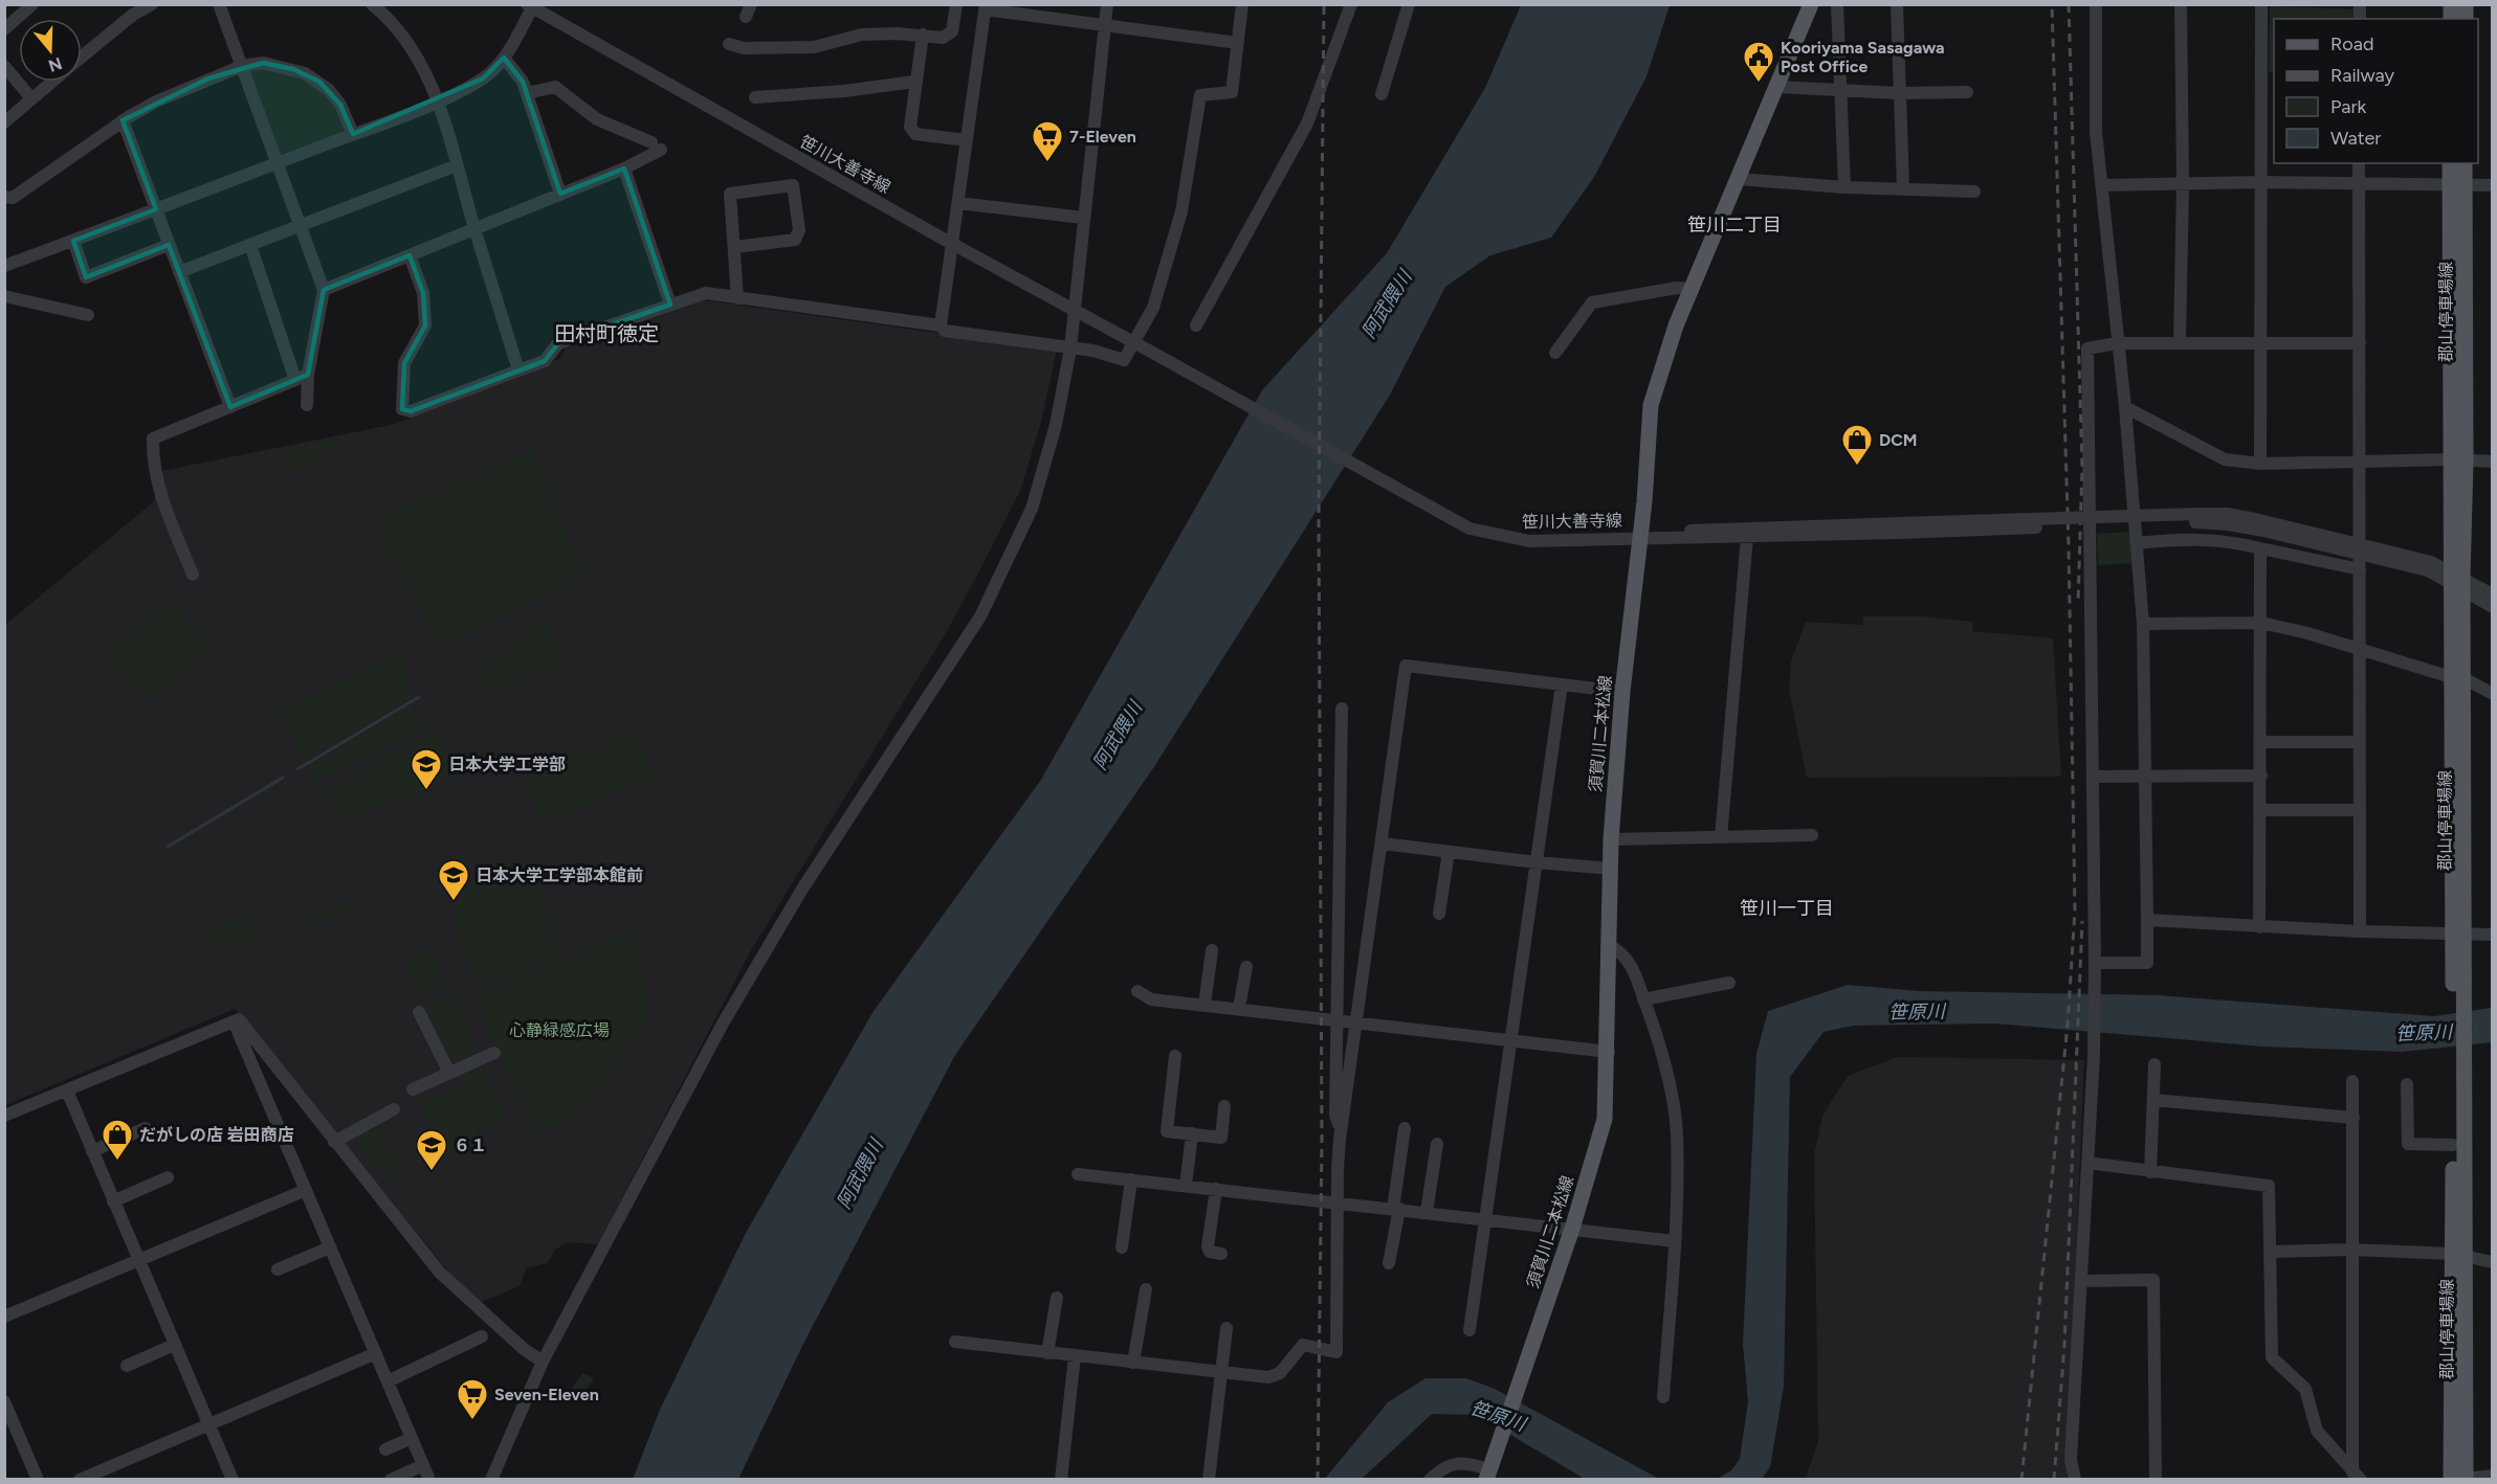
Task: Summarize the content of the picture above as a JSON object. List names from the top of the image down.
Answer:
{
  "streets": {
    "main road": ["郡山停車場線", "須賀川二本松線"],
    "street": ["笹川大善寺線"]
  },
  "crossings": [
    ["笹川大善寺線", "須賀川二本松線"]
  ],
  "districts": ["笹川二丁目", "田村町徳定", "笹川一丁目"],
  "water": ["阿武隈川", "笹原川"],
  "parks": ["心静緑感広場"],
  "places": {
    "public building": ["Kooriyama Sasagawa Post Office"],
    "supermarket": ["7-Eleven", "Seven-Eleven"],
    "shop": ["DCM", "だがしの店 岩田商店"],
    "school or university": ["日本大学工学部", "日本大学工学部本館前", "６１"]
  },
  "legend": [
    "Road",
    "Railway",
    "Park",
    "Water"
  ],
  "north": "bottom"
}
